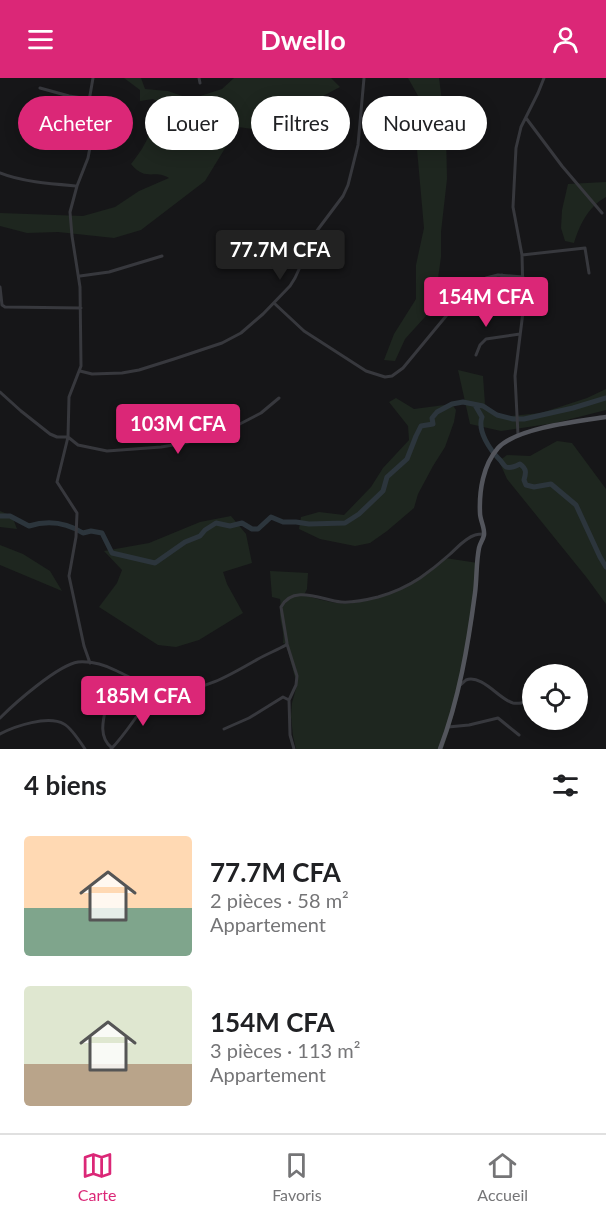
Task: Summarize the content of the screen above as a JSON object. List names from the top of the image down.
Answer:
{
  "page": {
    "header": "Dwello",
    "chip": [
      "Acheter",
      "Louer",
      "Filtres",
      "Nouveau"
    ],
    "price": [
      "77.7M CFA",
      "154M CFA",
      "103M CFA",
      "185M CFA"
    ],
    "heading": "4 biens",
    "list": [
      {
        "name": "77.7M CFA",
        "note": "2 pièces · 58 m² · Appartement"
      },
      {
        "name": "154M CFA",
        "note": "3 pièces · 113 m² · Appartement"
      }
    ],
    "tabs": ["Carte", "Favoris", "Accueil"]
  }
}
